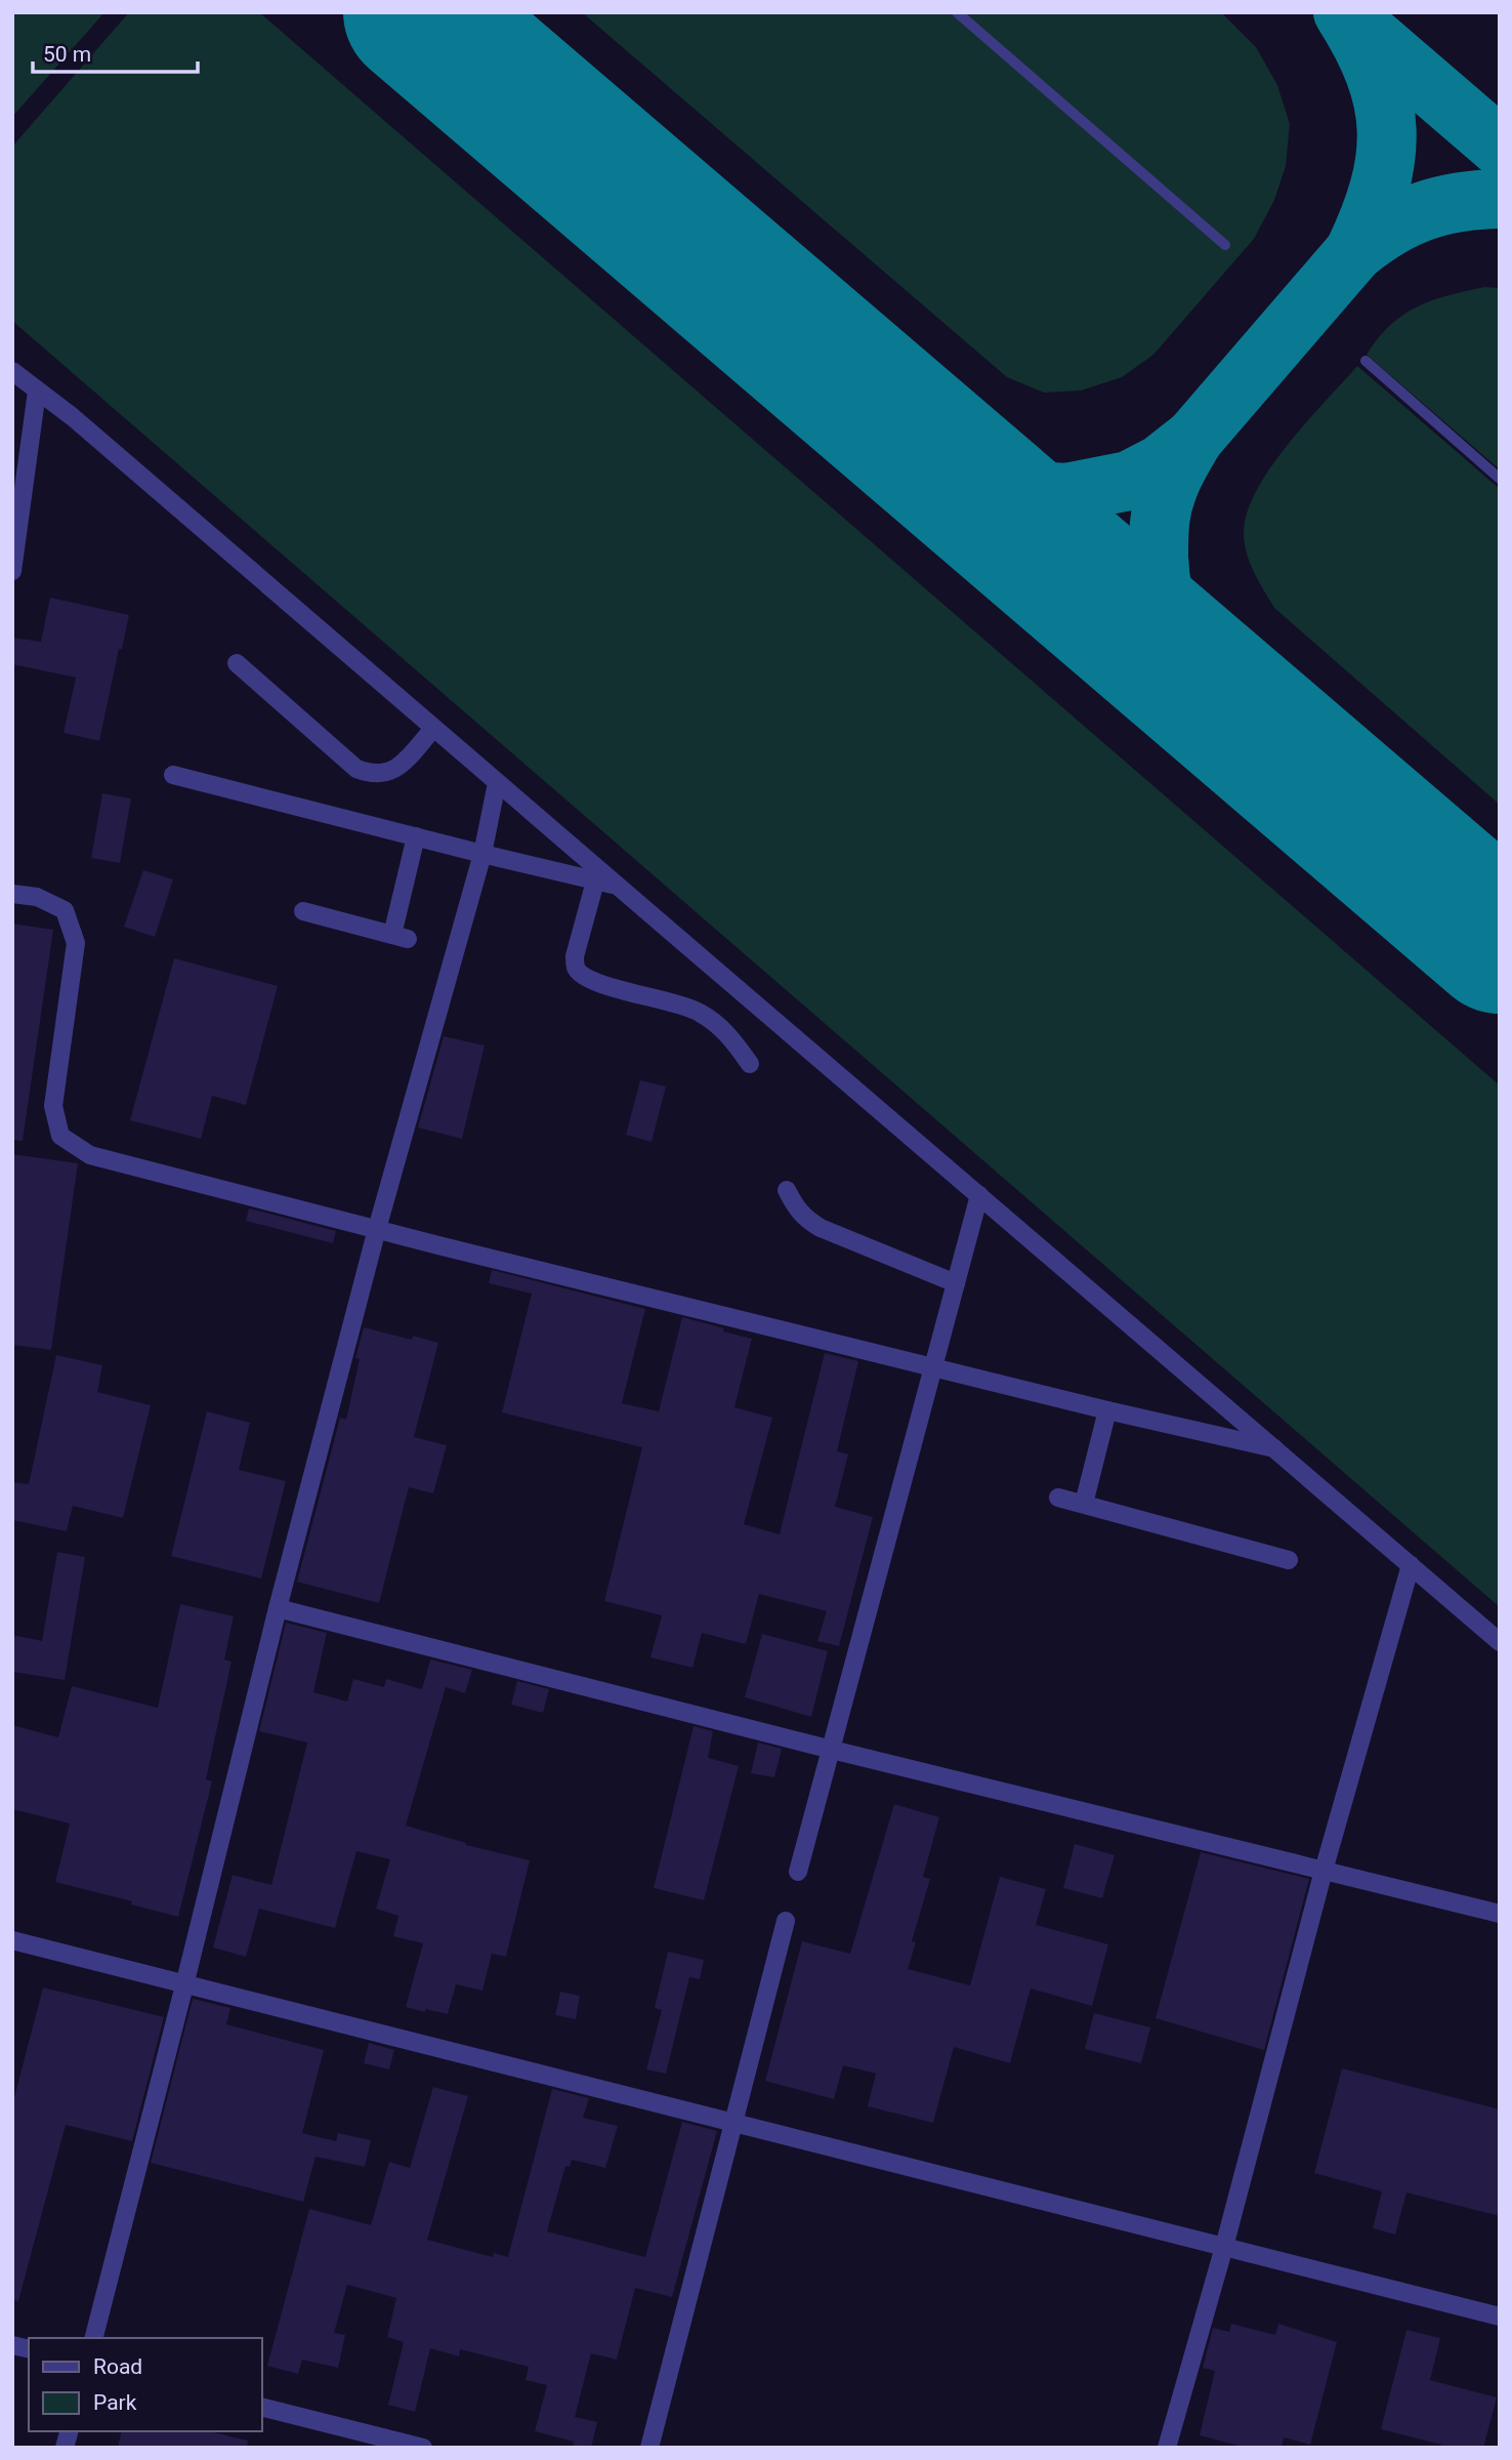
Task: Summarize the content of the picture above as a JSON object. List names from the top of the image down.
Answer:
{
  "legend": ["Road", "Park"],
  "scale_bar": "50 m"
}
